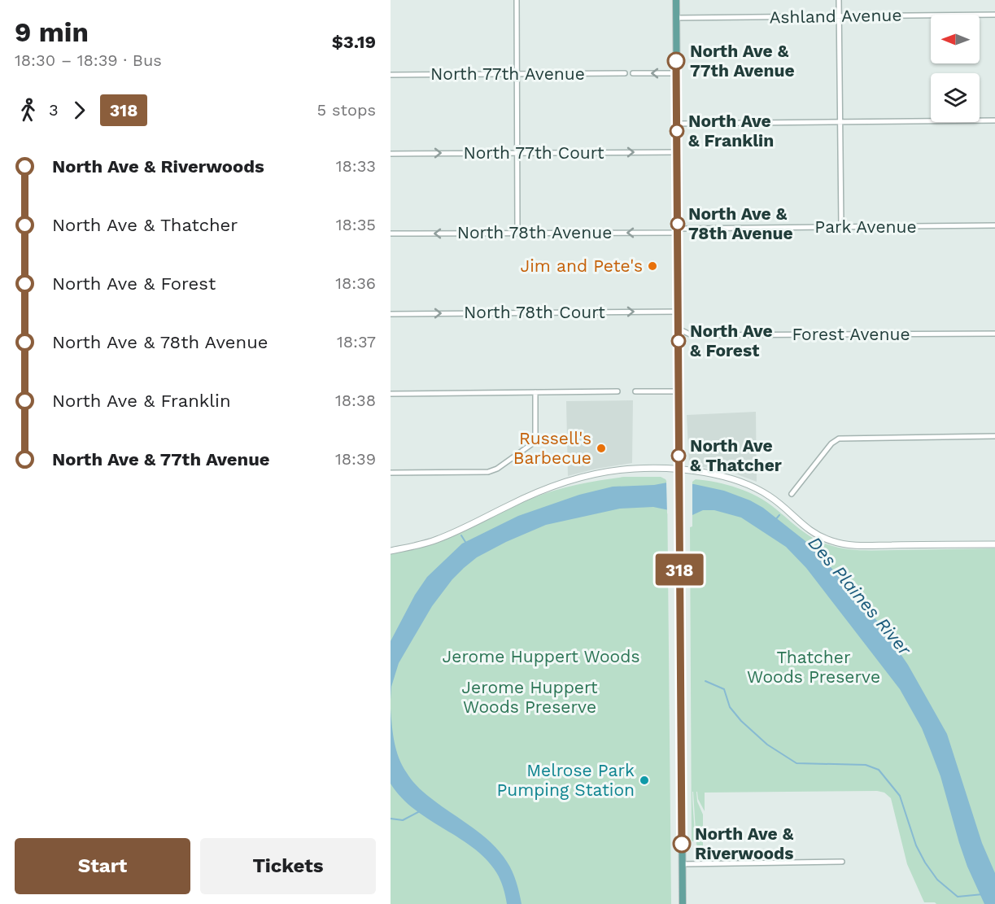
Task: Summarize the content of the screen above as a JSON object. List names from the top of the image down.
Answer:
{
  "streets": {
    "street": [
      "Ashland Avenue",
      "North 77th Avenue",
      "North 77th Court",
      "Park Avenue",
      "North 78th Avenue",
      "North 78th Court",
      "Forest Avenue"
    ]
  },
  "crossings": [
    ["Park Avenue", "North 78th Avenue"]
  ],
  "one_way": ["North 77th Court", "North 78th Avenue", "North 78th Court"],
  "water": ["Des Plaines River"],
  "parks": ["Jerome Huppert Woods", "Thatcher Woods Preserve", "Jerome Huppert Woods Preserve"],
  "places": [
    "North Ave & 77th Avenue",
    "North Ave & Franklin",
    "North Ave & 78th Avenue",
    "Jim and Pete's",
    "North Ave & Forest",
    "Russell's Barbecue",
    "North Ave & Thatcher",
    "Melrose Park Pumping Station",
    "North Ave & Riverwoods"
  ],
  "lines": ["bus line 318"],
  "north": "left",
  "page": {
    "heading": ["9 min", "18:30 – 18:39 · Bus", "$3.19"],
    "on_map": "318",
    "legs": ["3", "318", "5 stops"],
    "list": [
      {
        "name": "North Ave & Riverwoods",
        "value": "18:33"
      },
      {
        "name": "North Ave & Thatcher",
        "value": "18:35"
      },
      {
        "name": "North Ave & Forest",
        "value": "18:36"
      },
      {
        "name": "North Ave & 78th Avenue",
        "value": "18:37"
      },
      {
        "name": "North Ave & Franklin",
        "value": "18:38"
      },
      {
        "name": "North Ave & 77th Avenue",
        "value": "18:39"
      }
    ],
    "buttons": ["Start", "Tickets"]
  }
}
